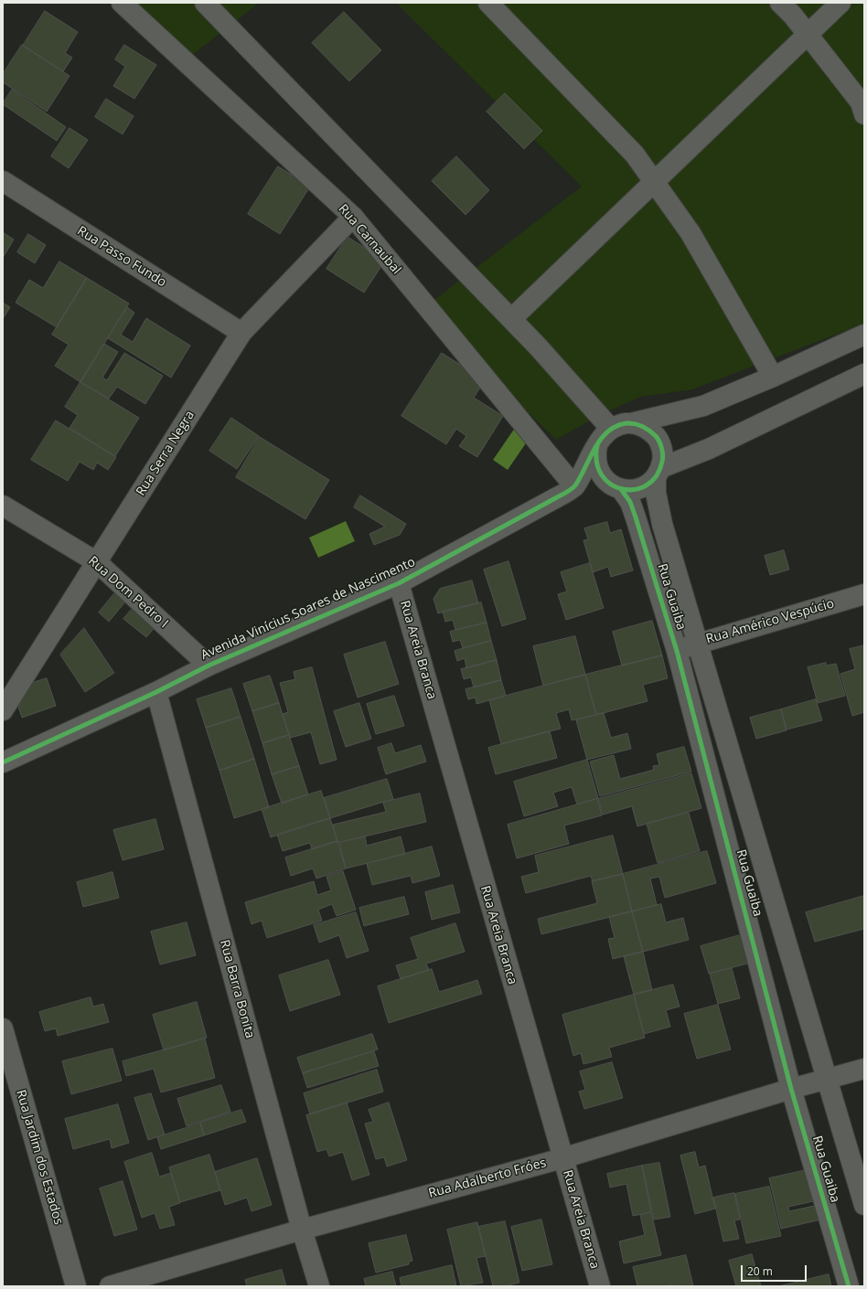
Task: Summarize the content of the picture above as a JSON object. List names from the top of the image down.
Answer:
{
  "streets": {
    "street": [
      "Rua Carnaubal",
      "Rua Passo Fundo",
      "Rua Serra Negra",
      "Rua Dom Pedro I",
      "Rua Guaiba",
      "Avenida Vinícius Soares de Nascimento",
      "Rua Américo Vespúcio",
      "Rua Areia Branca",
      "Rua Barra Bonita",
      "Rua Jardim dos Estados",
      "Rua Adalberto Fróes"
    ]
  },
  "crossings": [
    ["Rua Carnaubal", "Rua Serra Negra"],
    ["Rua Carnaubal", "Avenida Vinícius Soares de Nascimento"],
    ["Rua Passo Fundo", "Rua Serra Negra"],
    ["Rua Serra Negra", "Rua Dom Pedro I"],
    ["Rua Dom Pedro I", "Avenida Vinícius Soares de Nascimento"],
    ["Rua Guaiba", "Avenida Vinícius Soares de Nascimento"],
    ["Rua Guaiba", "Rua Américo Vespúcio"],
    ["Rua Guaiba", "Rua Adalberto Fróes"],
    ["Avenida Vinícius Soares de Nascimento", "Rua Areia Branca"],
    ["Avenida Vinícius Soares de Nascimento", "Rua Barra Bonita"],
    ["Rua Areia Branca", "Rua Adalberto Fróes"],
    ["Rua Barra Bonita", "Rua Adalberto Fróes"]
  ],
  "scale_bar": "20 m"
}
